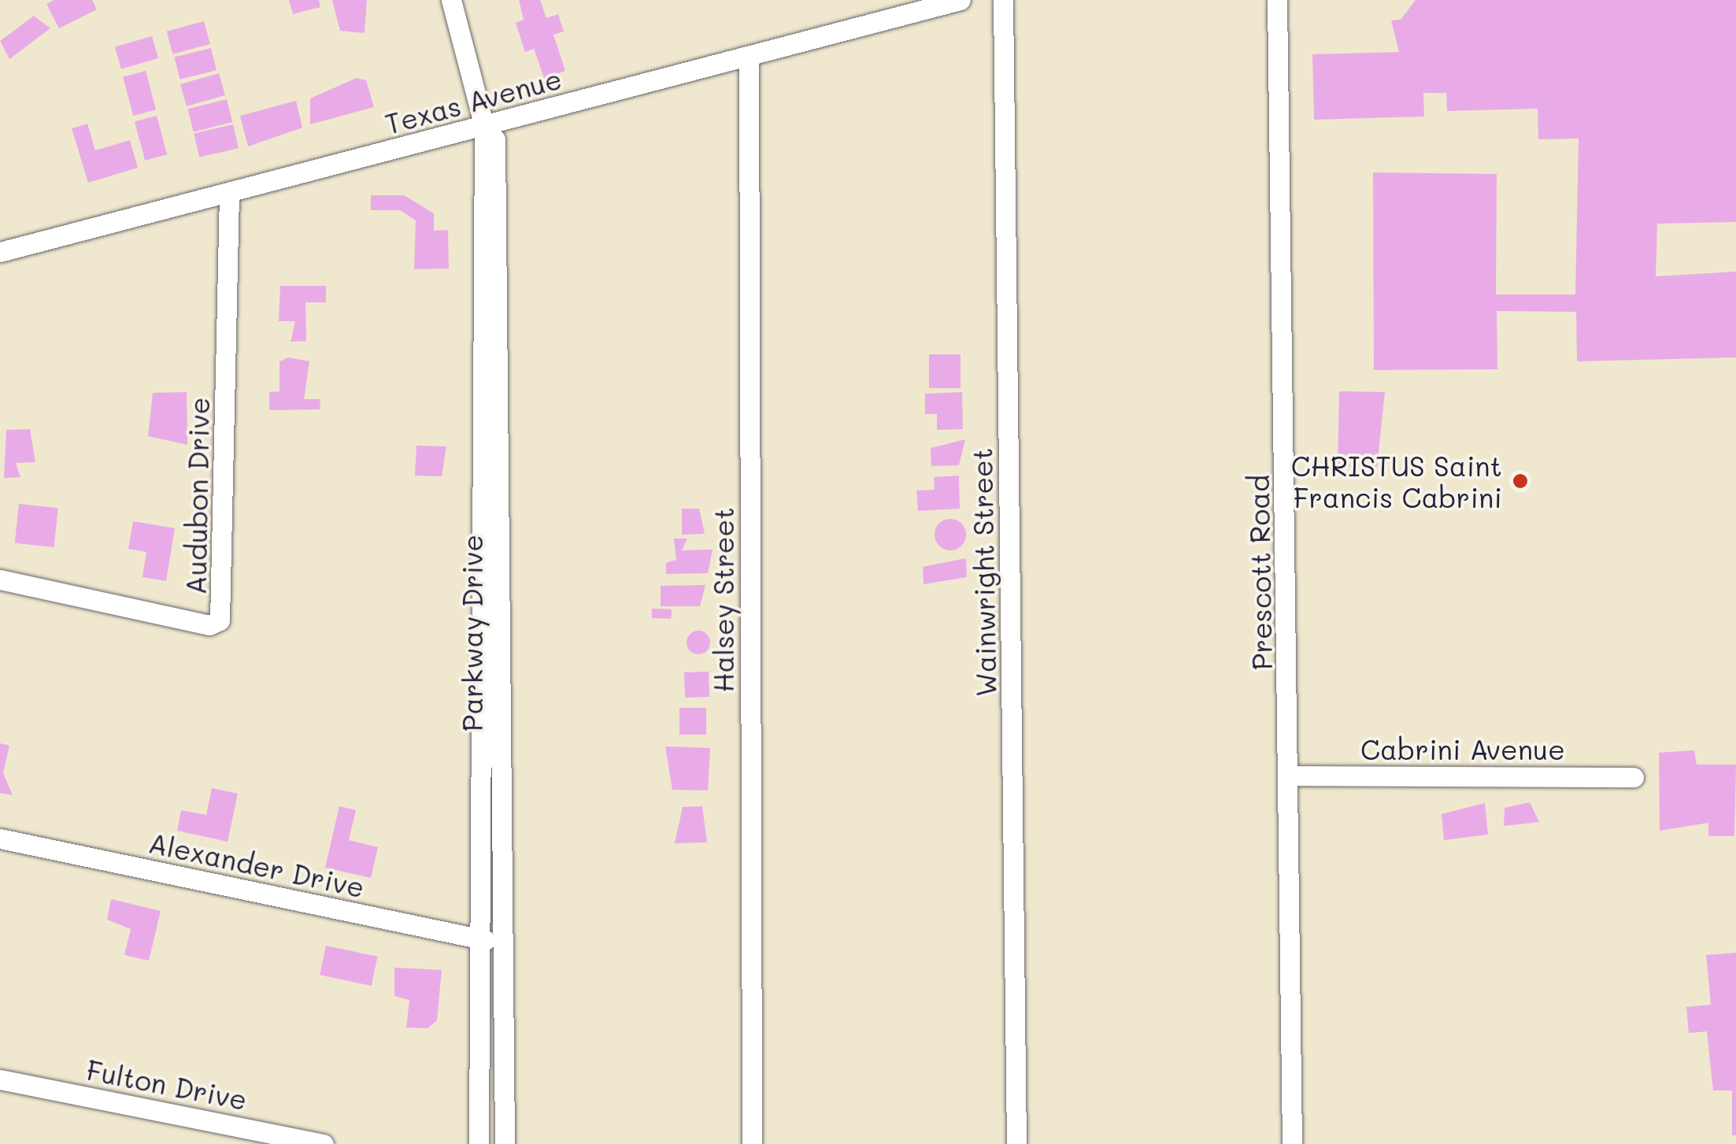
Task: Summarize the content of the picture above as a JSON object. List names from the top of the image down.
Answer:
{
  "streets": {
    "street": [
      "Texas Avenue",
      "Audubon Drive",
      "Wainwright Street",
      "Prescott Road",
      "Halsey Street",
      "Parkway Drive",
      "Cabrini Avenue",
      "Alexander Drive",
      "Fulton Drive"
    ]
  },
  "crossings": [
    ["Texas Avenue", "Audubon Drive"],
    ["Texas Avenue", "Halsey Street"],
    ["Texas Avenue", "Parkway Drive"],
    ["Prescott Road", "Cabrini Avenue"],
    ["Parkway Drive", "Alexander Drive"]
  ],
  "places": ["CHRISTUS Saint Francis Cabrini"]
}
